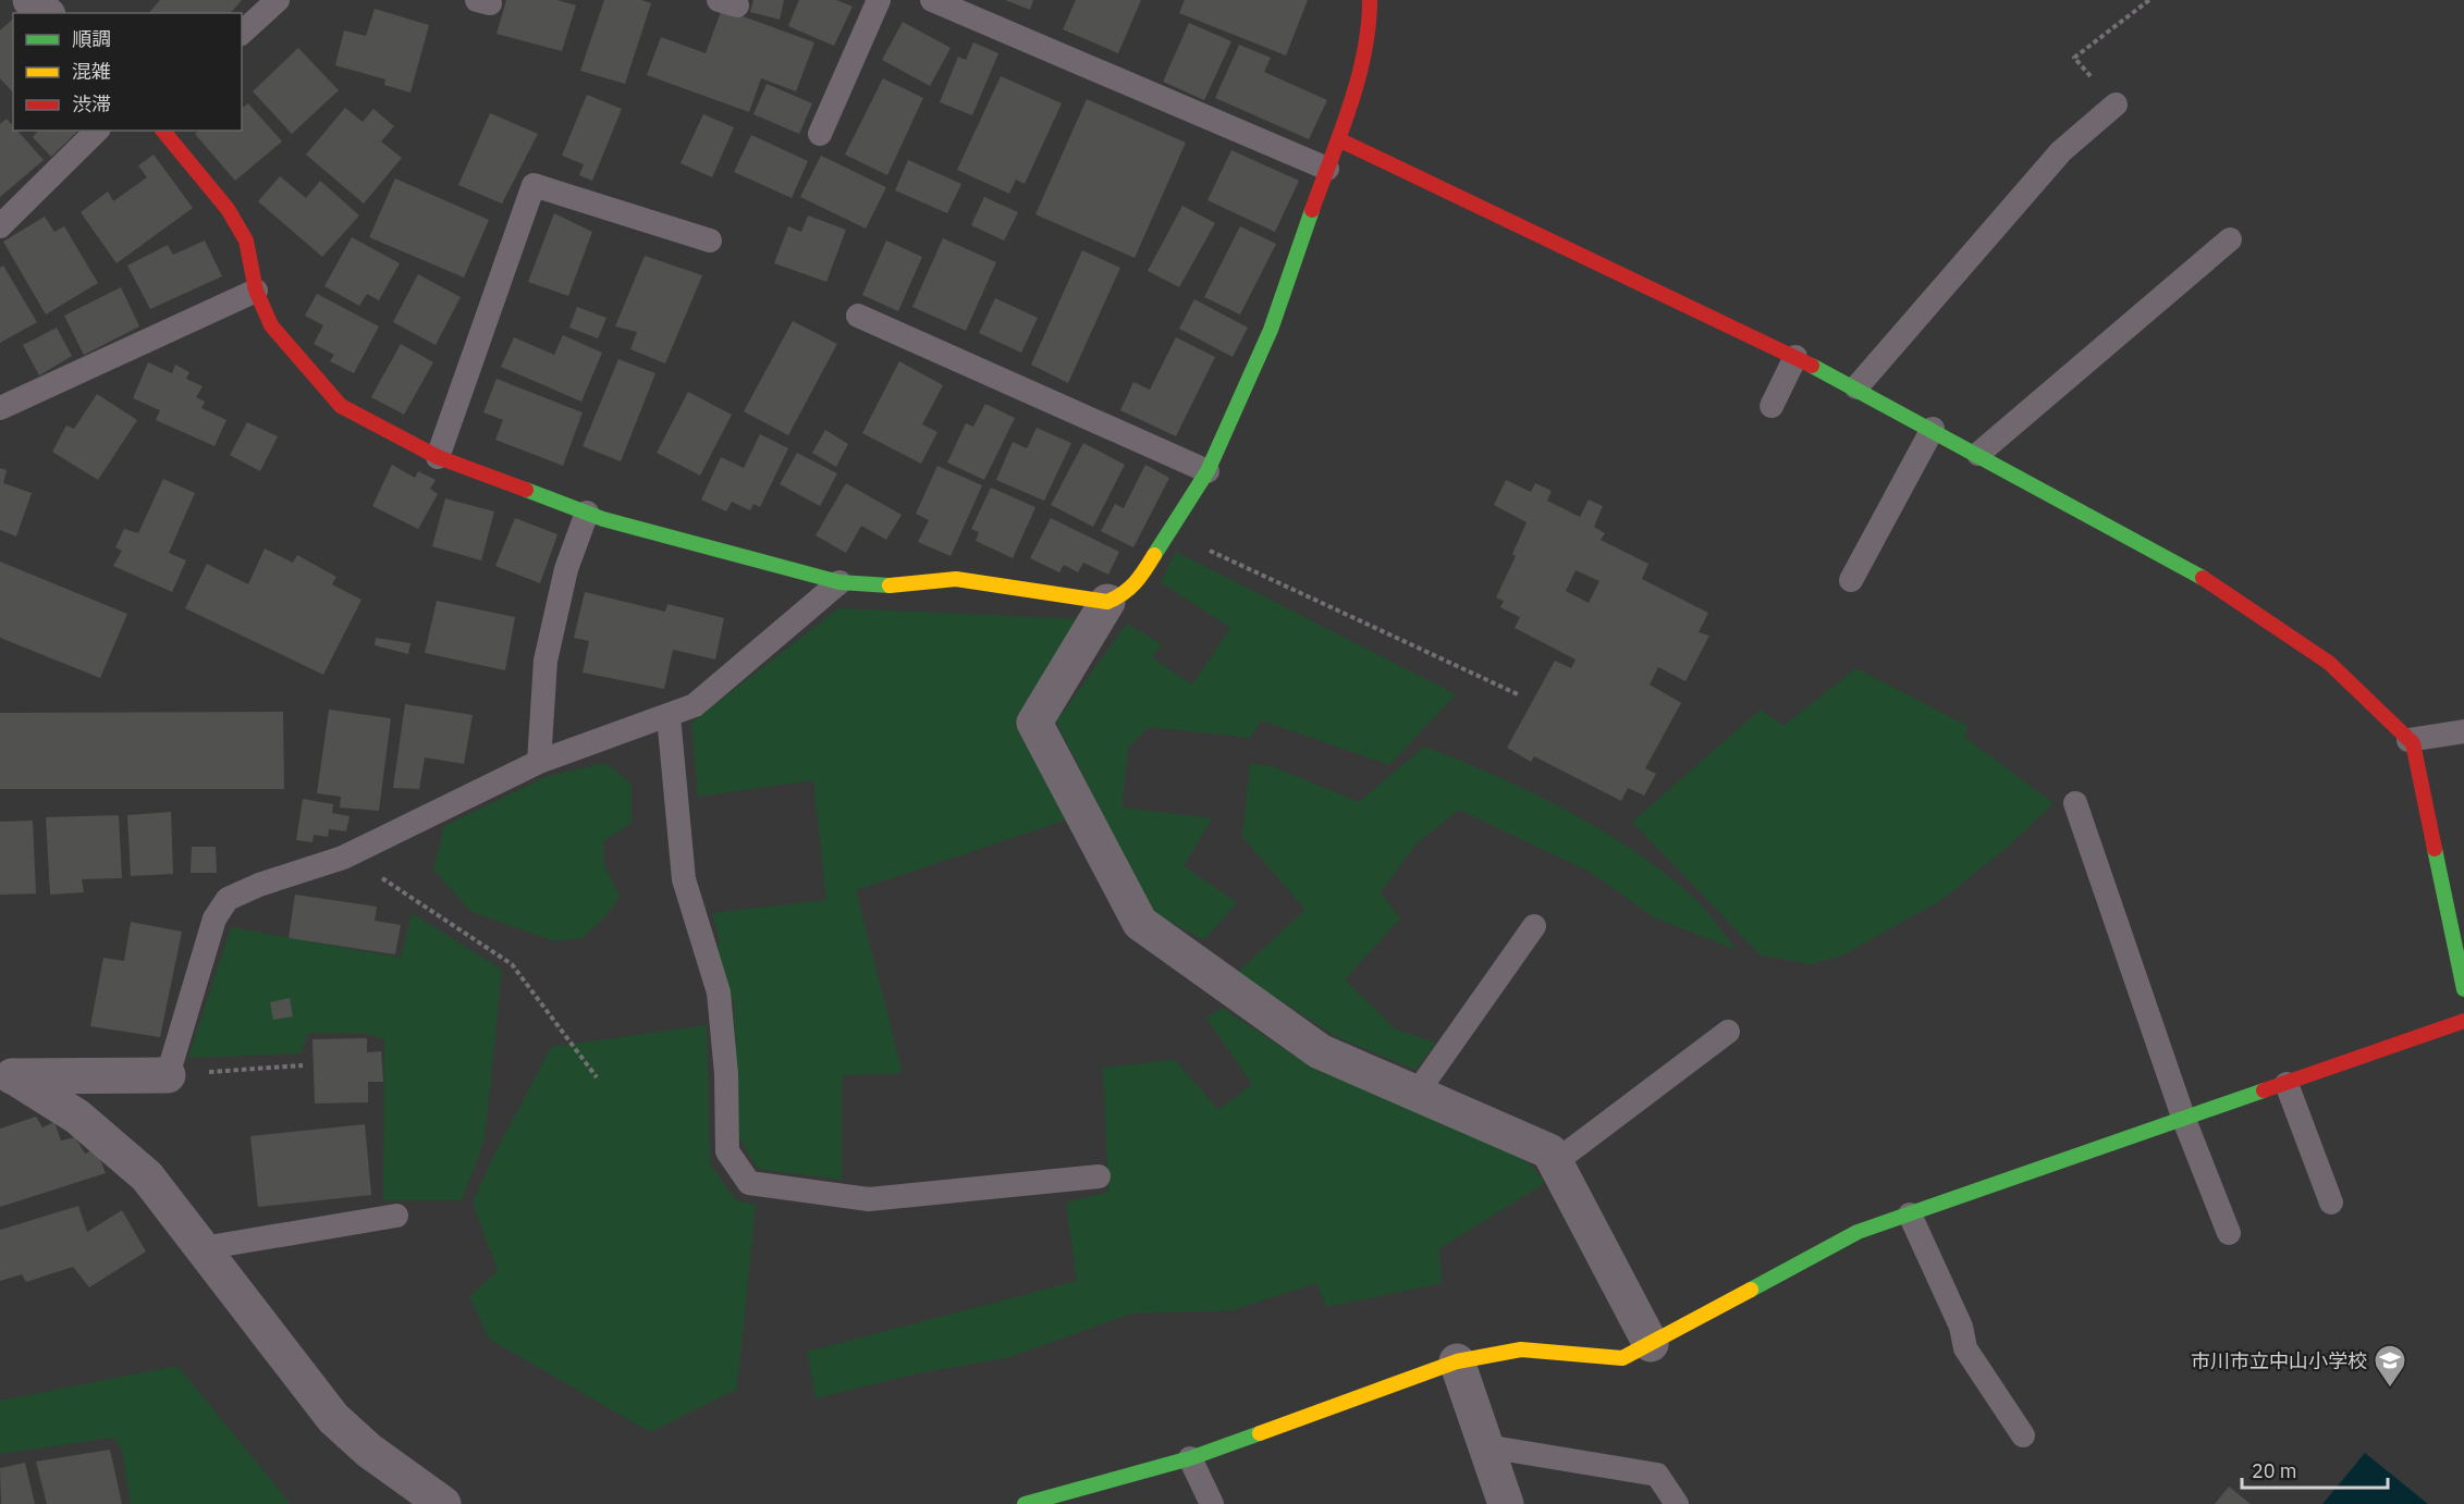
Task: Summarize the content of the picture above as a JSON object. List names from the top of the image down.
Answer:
{
  "places": {
    "school or university": ["市川市立中山小学校"]
  },
  "legend": ["順調", "混雑", "渋滞"],
  "scale_bar": "20 m"
}
